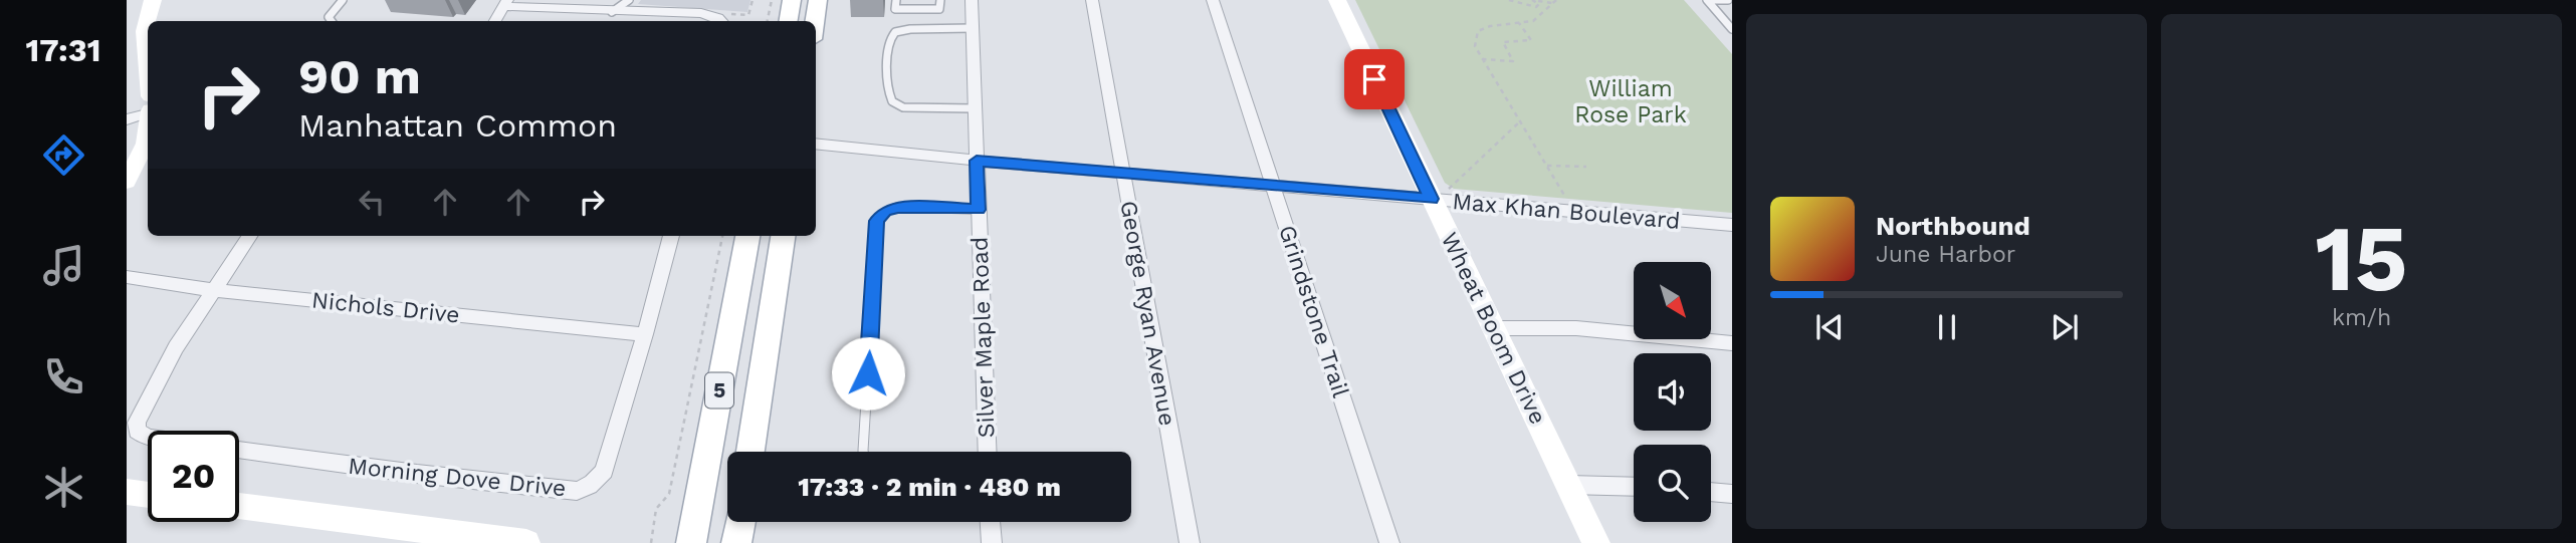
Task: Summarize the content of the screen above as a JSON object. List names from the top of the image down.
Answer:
{
  "streets": {
    "main road": ["5"],
    "street": [
      "Max Khan Boulevard",
      "Nichols Drive",
      "Grindstone Trail",
      "George Ryan Avenue",
      "Wheat Boom Drive",
      "Silver Maple Road",
      "Morning Dove Drive"
    ]
  },
  "crossings": [
    ["Max Khan Boulevard", "Grindstone Trail"],
    ["Max Khan Boulevard", "George Ryan Avenue"],
    ["Max Khan Boulevard", "Wheat Boom Drive"],
    ["Max Khan Boulevard", "Silver Maple Road"],
    ["Nichols Drive", "Morning Dove Drive"]
  ],
  "parks": ["William Rose Park"],
  "north": "bottom right",
  "page": {
    "tabs": "17:31",
    "tile": ["15", "km/h"],
    "turn": ["90 m", "Manhattan Common"],
    "song": ["Northbound", "June Harbor"],
    "limit": "20",
    "trip": "17:33 · 2 min · 480 m"
  }
}
